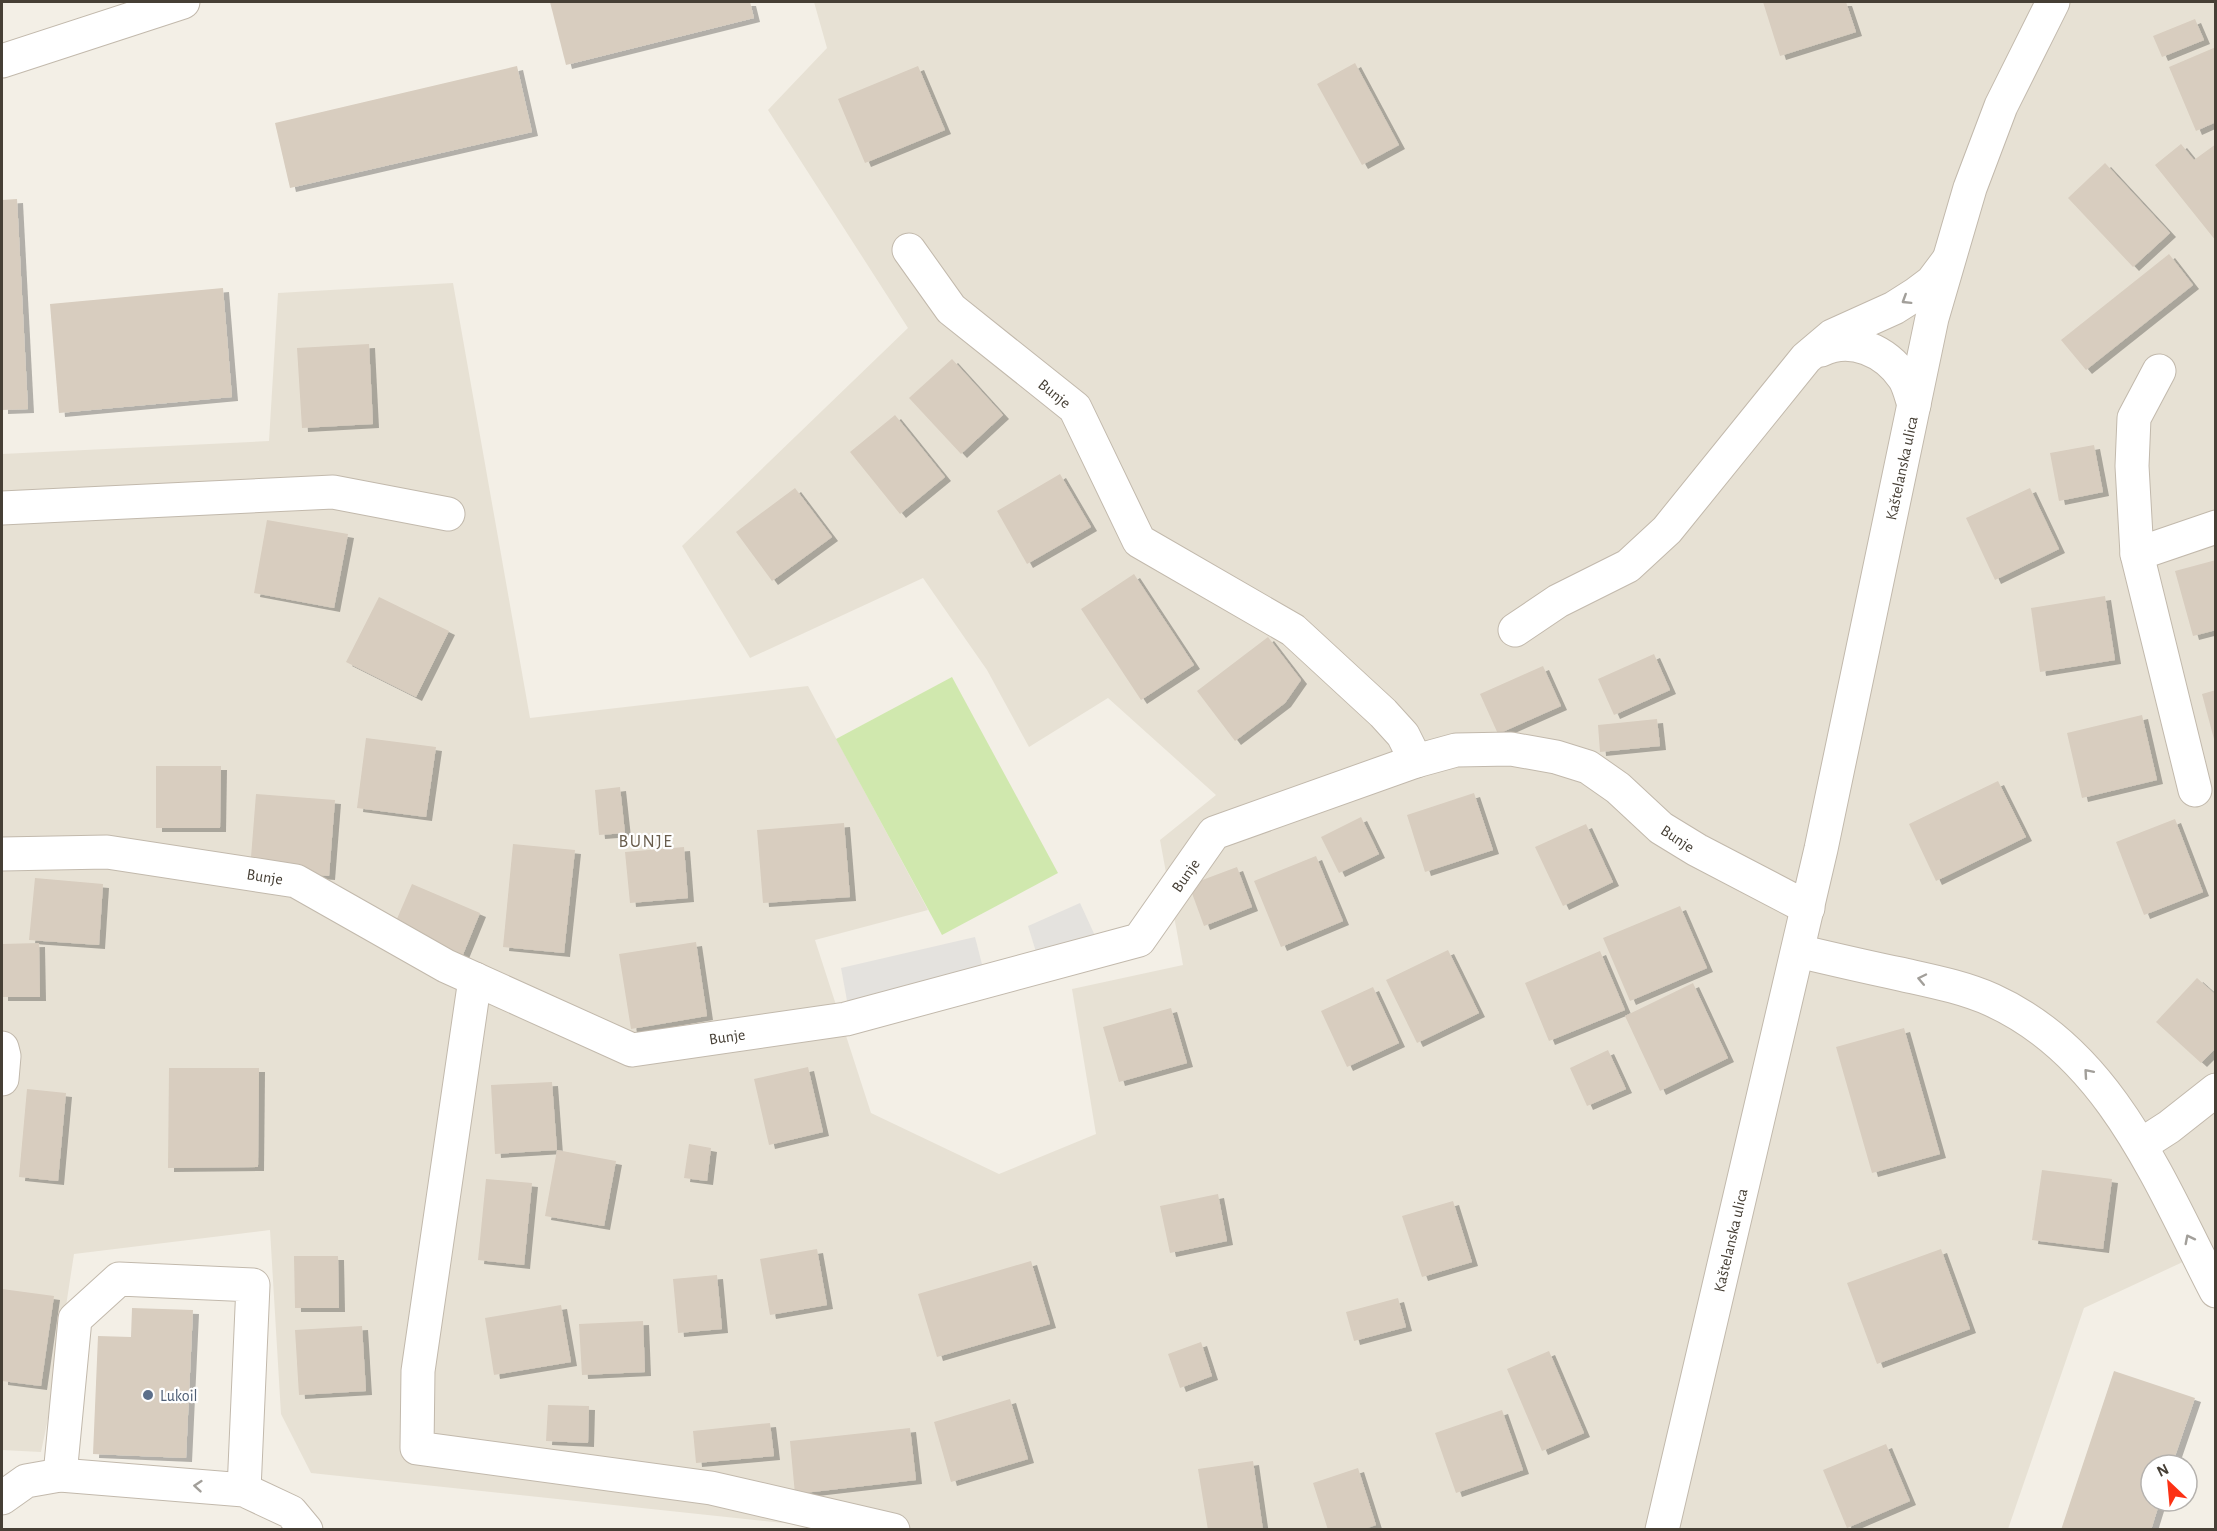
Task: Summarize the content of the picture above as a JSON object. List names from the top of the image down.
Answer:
{
  "streets": {
    "street": ["Bunje", "Kaštelanska ulica"]
  },
  "crossings": [
    ["Bunje", "Kaštelanska ulica"]
  ],
  "districts": ["BUNJE"],
  "places": ["Lukoil"],
  "north": "top left"
}
